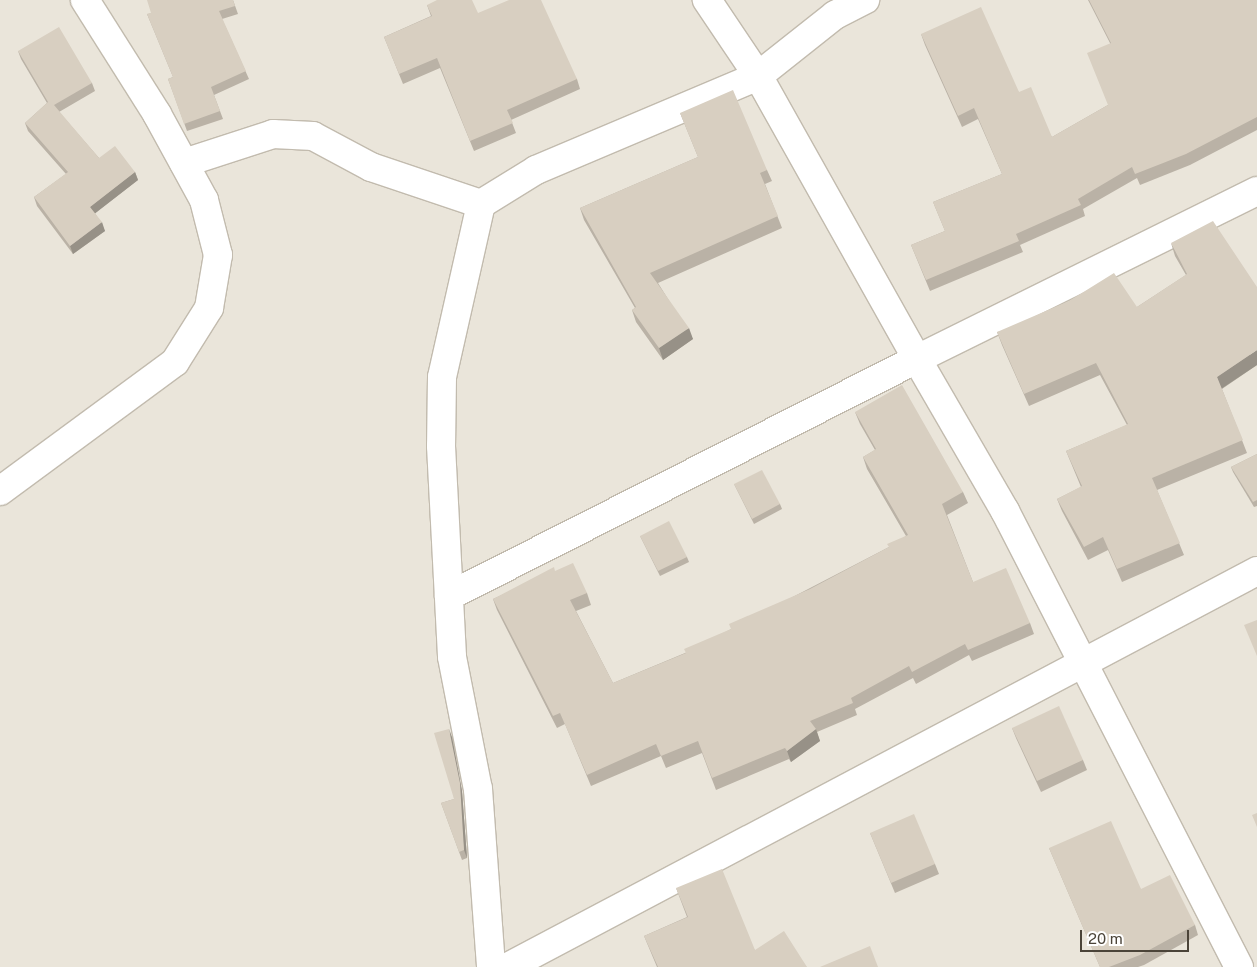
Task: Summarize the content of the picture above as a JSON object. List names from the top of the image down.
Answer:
{
  "scale_bar": "20 m"
}
